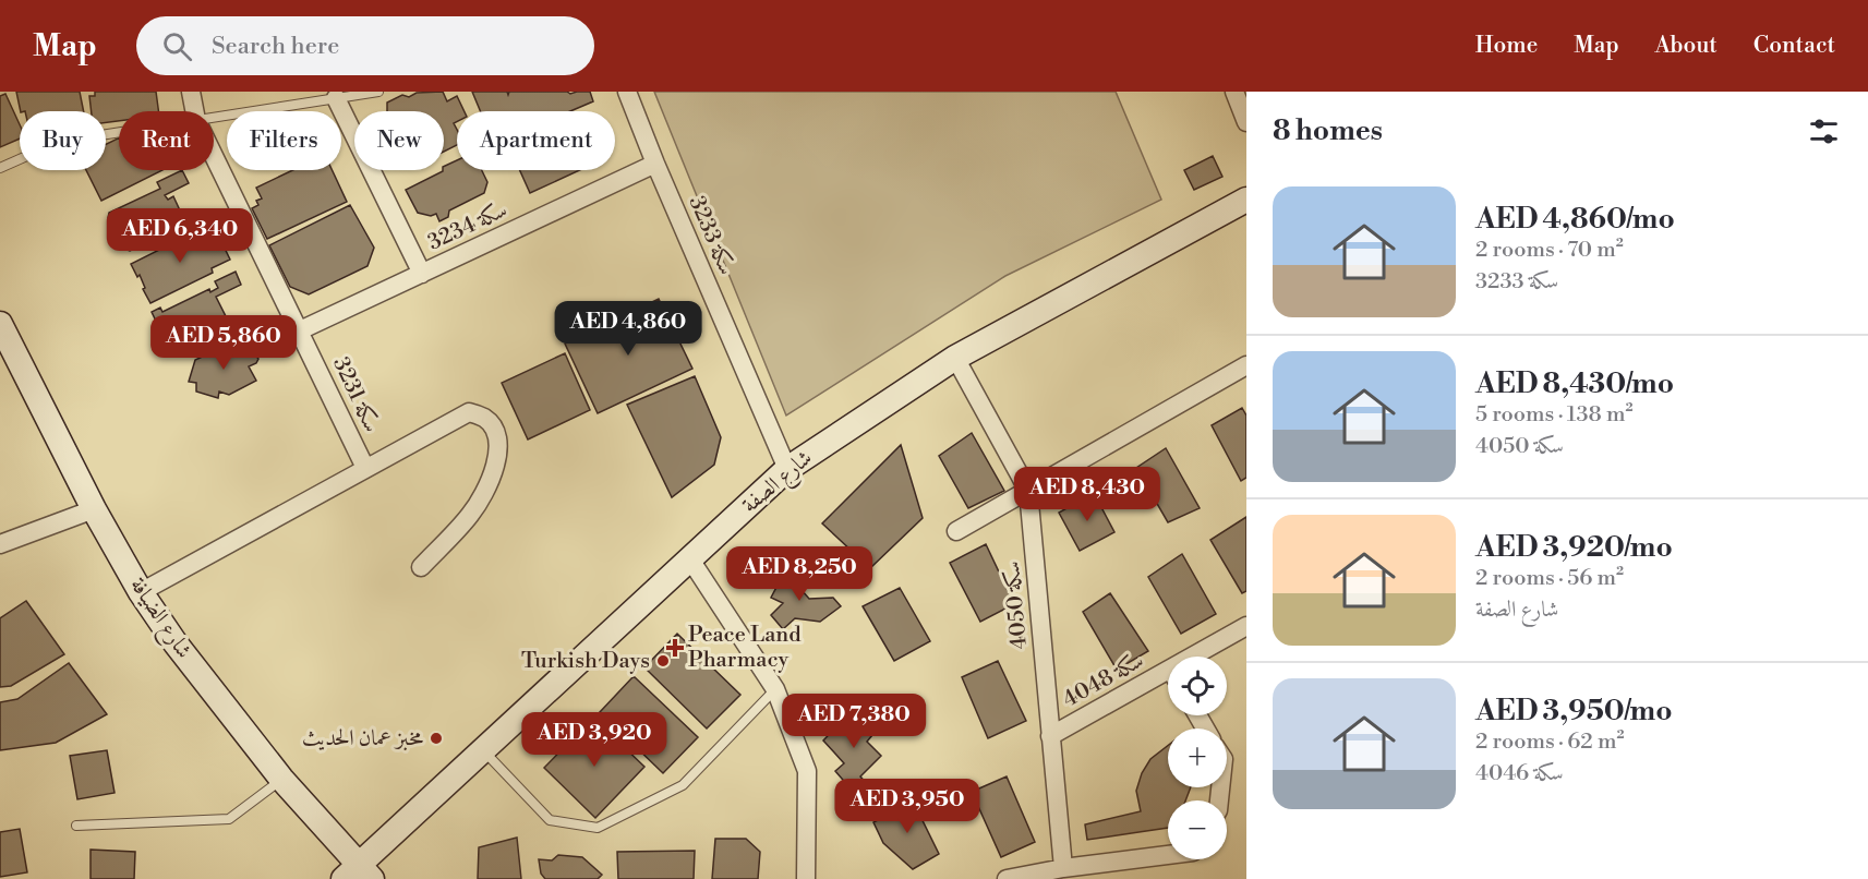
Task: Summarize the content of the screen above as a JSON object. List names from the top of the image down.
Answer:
{
  "streets": {
    "street": [
      "سكة 3234",
      "سكة 3233",
      "سكة 3231",
      "شارع الصفة",
      "سكة 4050",
      "شارع الضيافة",
      "سكة 4048"
    ]
  },
  "crossings": [
    ["سكة 3234", "سكة 3233"],
    ["سكة 3234", "سكة 3231"],
    ["سكة 3233", "شارع الصفة"],
    ["سكة 3231", "شارع الضيافة"],
    ["شارع الصفة", "سكة 4050"],
    ["شارع الصفة", "شارع الضيافة"],
    ["سكة 4050", "سكة 4048"]
  ],
  "places": {
    "health": ["Peace Land Pharmacy"],
    "other": ["Turkish Days", "مخبز عمان الحديث"]
  },
  "page": {
    "header": "Map",
    "search": "Search here",
    "nav": [
      "Home",
      "Map",
      "About",
      "Contact"
    ],
    "heading": "8 homes",
    "chip": [
      "Buy",
      "Rent",
      "Filters",
      "New",
      "Apartment"
    ],
    "list": [
      {
        "name": "AED 4,860/mo",
        "note": "2 rooms · 70 m² · سكة 3233"
      },
      {
        "name": "AED 8,430/mo",
        "note": "5 rooms · 138 m² · سكة 4050"
      },
      {
        "name": "AED 3,920/mo",
        "note": "2 rooms · 56 m² · شارع الصفة"
      },
      {
        "name": "AED 3,950/mo",
        "note": "2 rooms · 62 m² · سكة 4046"
      }
    ],
    "price": [
      "AED 6,340",
      "AED 4,860",
      "AED 5,860",
      "AED 8,430",
      "AED 8,250",
      "AED 7,380",
      "AED 3,920",
      "AED 3,950"
    ],
    "map_buttons": ["+", "−"]
  }
}
